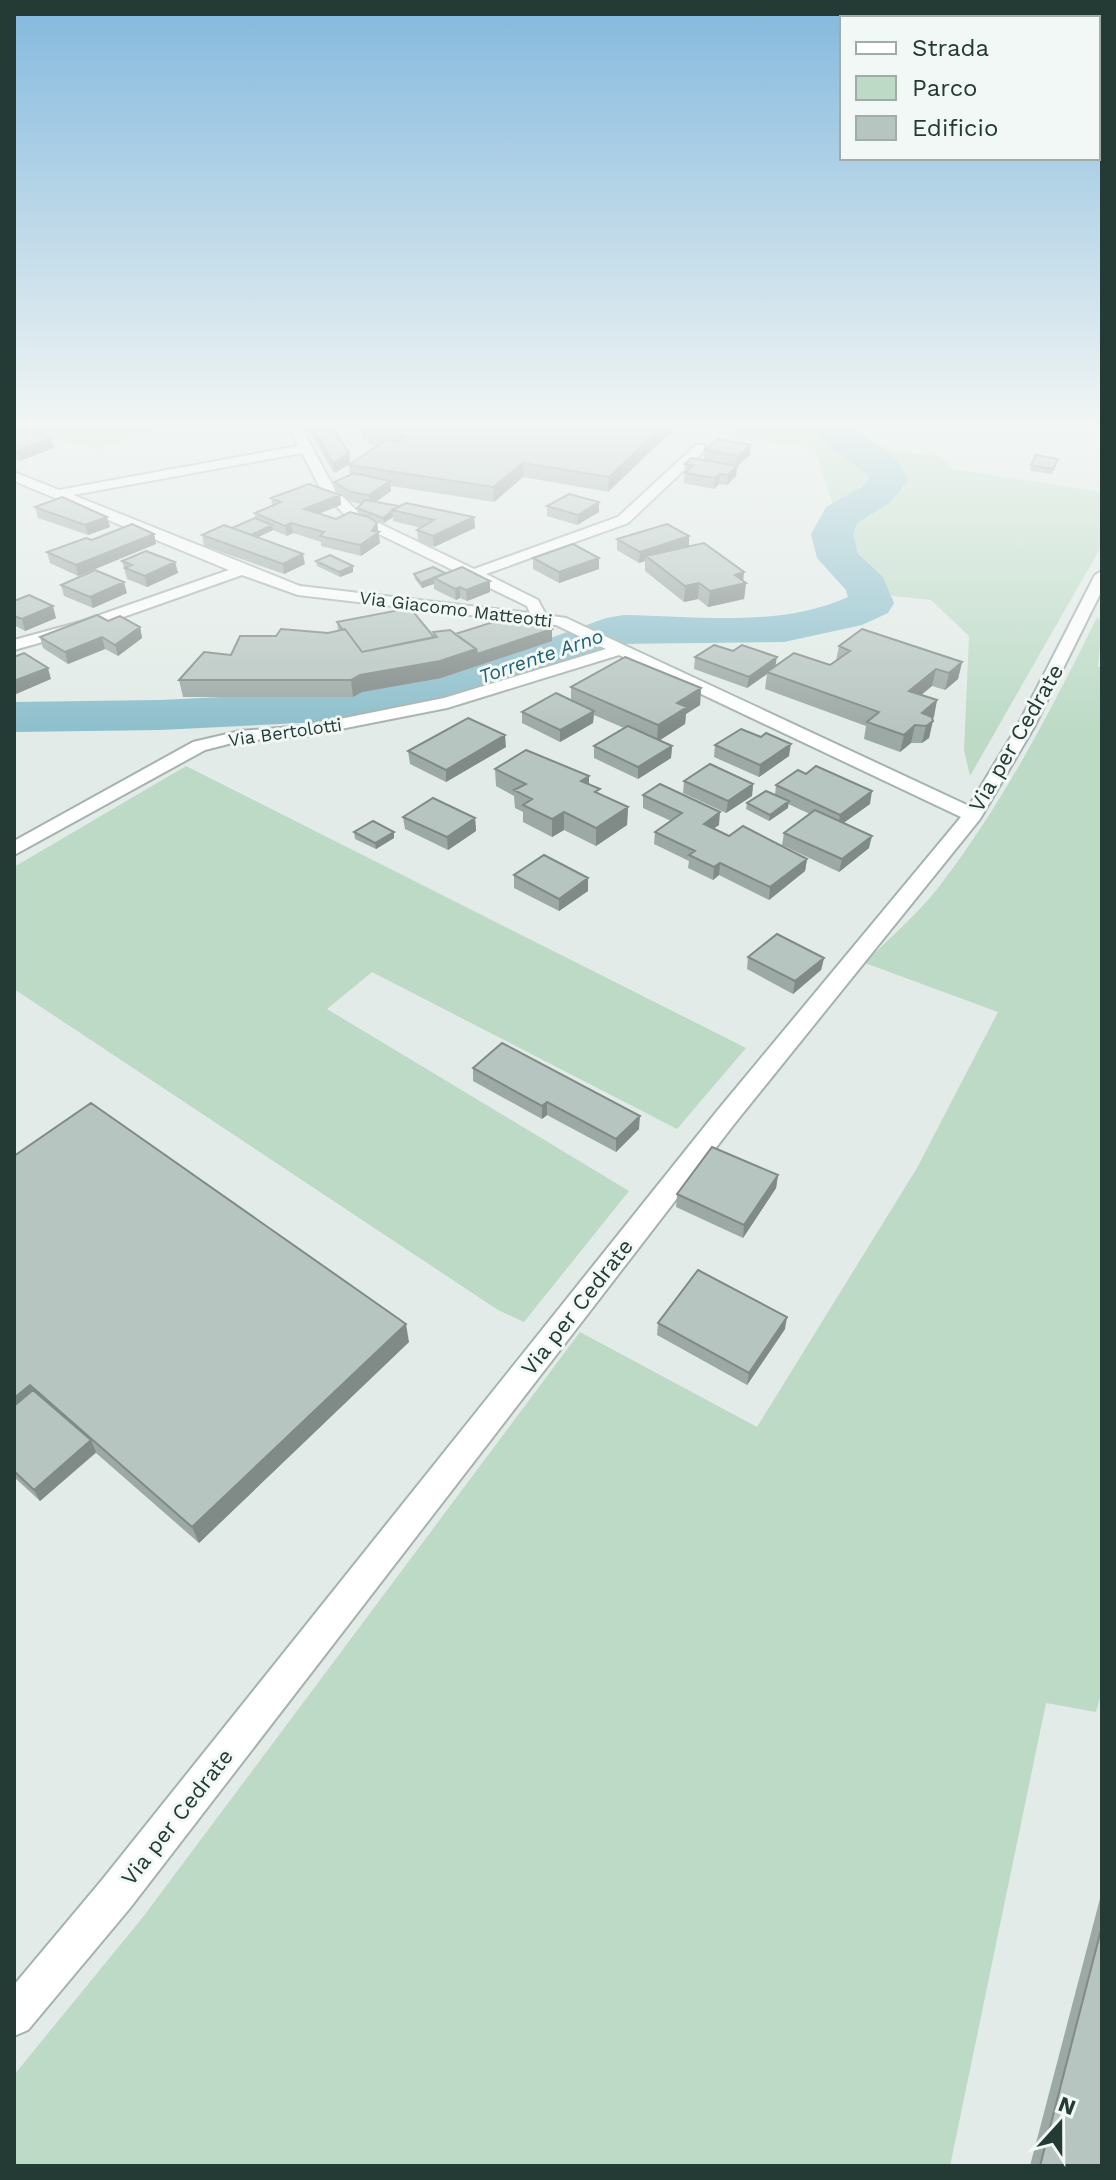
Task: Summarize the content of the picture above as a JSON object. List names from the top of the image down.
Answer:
{
  "streets": {
    "street": ["Via Giacomo Matteotti", "Via Bertolotti", "Via per Cedrate"]
  },
  "crossings": [
    ["Via Giacomo Matteotti", "Via Bertolotti"],
    ["Via Giacomo Matteotti", "Via per Cedrate"]
  ],
  "water": ["Torrente Arno"],
  "legend": ["Strada", "Parco", "Edificio"],
  "north": "top"
}
